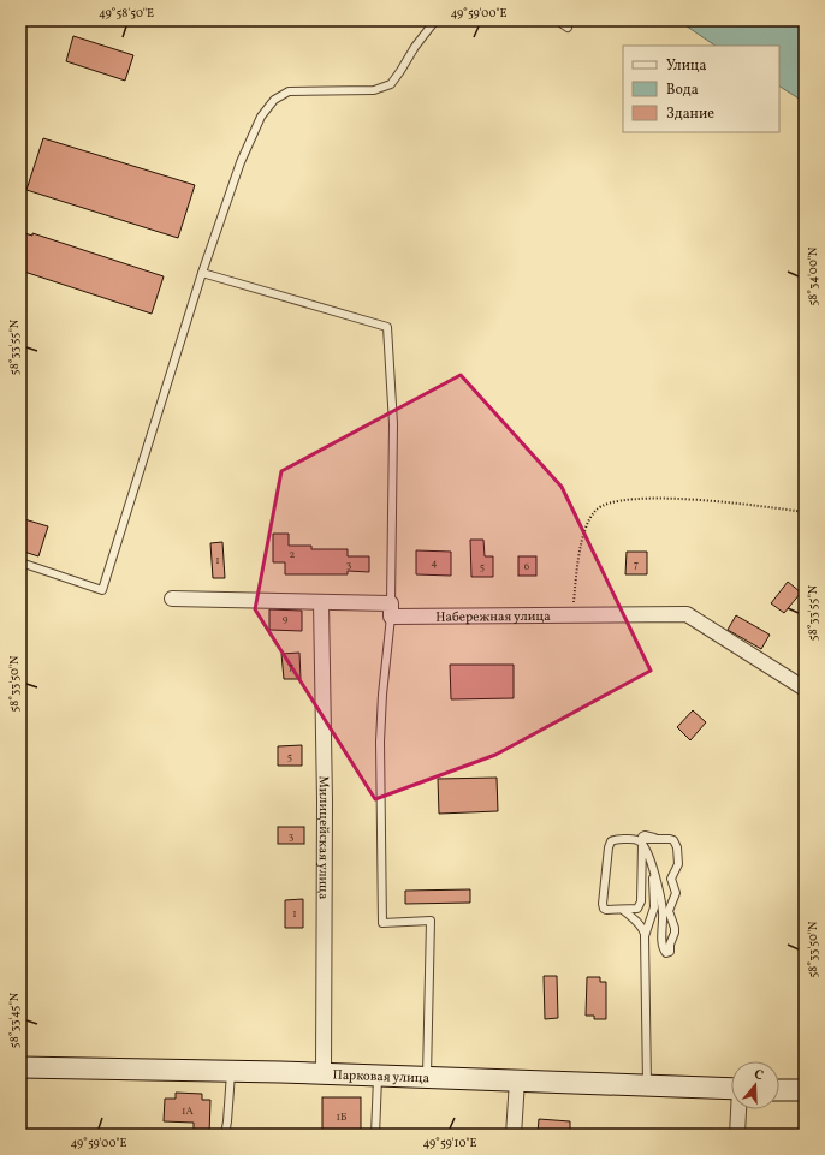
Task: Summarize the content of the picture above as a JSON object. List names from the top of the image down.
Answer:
{
  "streets": {
    "street": ["Набережная улица", "Милицейская улица", "Парковая улица"]
  },
  "crossings": [
    ["Набережная улица", "Милицейская улица"],
    ["Милицейская улица", "Парковая улица"]
  ],
  "house_numbers": [
    "2",
    "1",
    "4",
    "3",
    "7",
    "5",
    "6",
    "9",
    "7",
    "5",
    "3",
    "1",
    "1А",
    "1Б"
  ],
  "legend": ["Улица", "Вода", "Здание"],
  "north": "top",
  "coordinates": [
    "49°58'50\"E",
    "49°59'00\"E",
    "58°34'00\"N",
    "58°33'55\"N",
    "58°33'50\"N",
    "58°33'45\"N",
    "49°59'10\"E"
  ]
}
